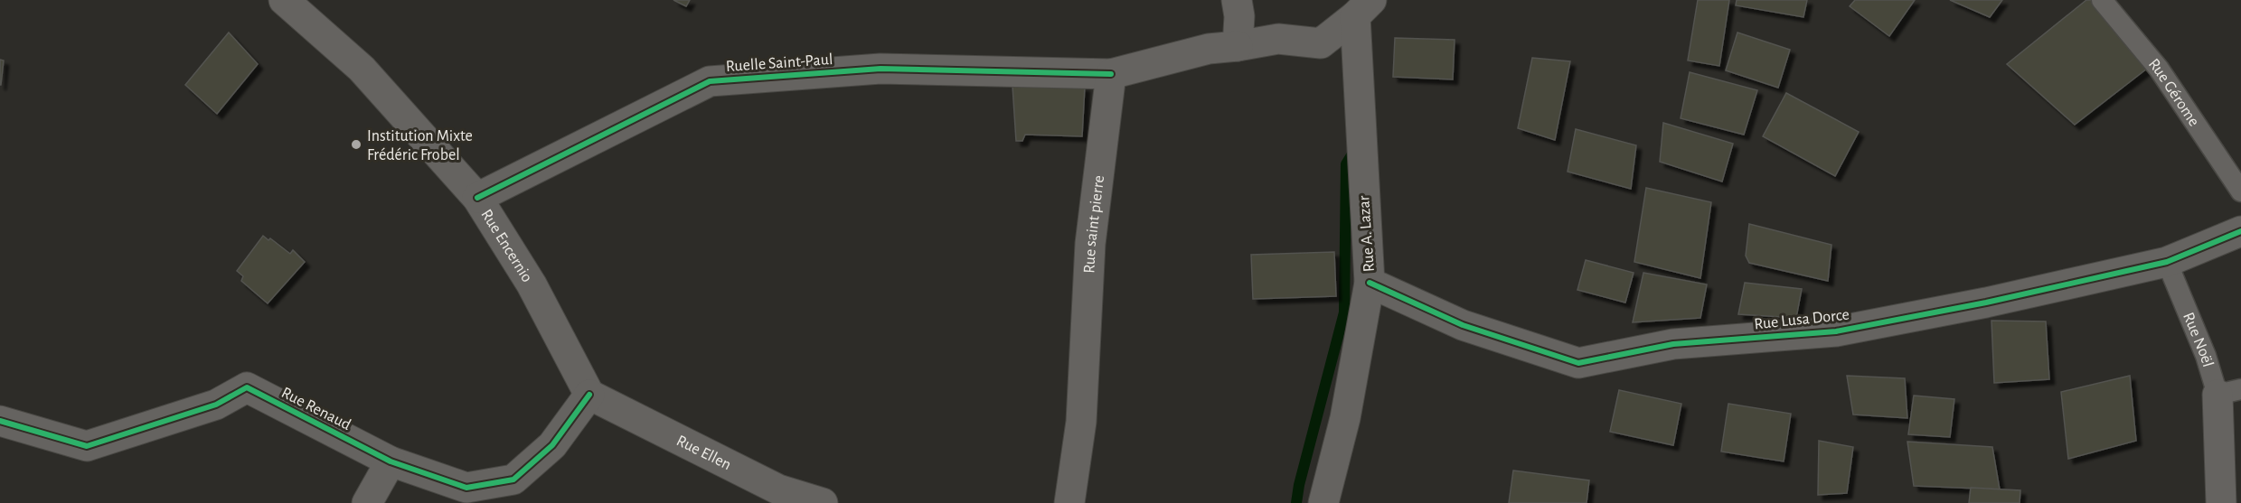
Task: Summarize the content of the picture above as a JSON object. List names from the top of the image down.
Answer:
{
  "streets": {
    "street": [
      "Ruelle Saint-Paul",
      "Rue saint pierre",
      "Rue A. Lazar",
      "Rue Encernio",
      "Rue Lusa Dorce",
      "Rue Renaud",
      "Rue Ellen"
    ],
    "lane": ["Rue Gérome", "Rue Noël"]
  },
  "crossings": [
    ["Ruelle Saint-Paul", "Rue saint pierre"],
    ["Ruelle Saint-Paul", "Rue Encernio"],
    ["Rue A. Lazar", "Rue Lusa Dorce"],
    ["Rue Encernio", "Rue Renaud"],
    ["Rue Encernio", "Rue Ellen"],
    ["Rue Lusa Dorce", "Rue Noël"],
    ["Rue Renaud", "Rue Ellen"]
  ],
  "places": ["Institution Mixte Frédéric Frobel"]
}
